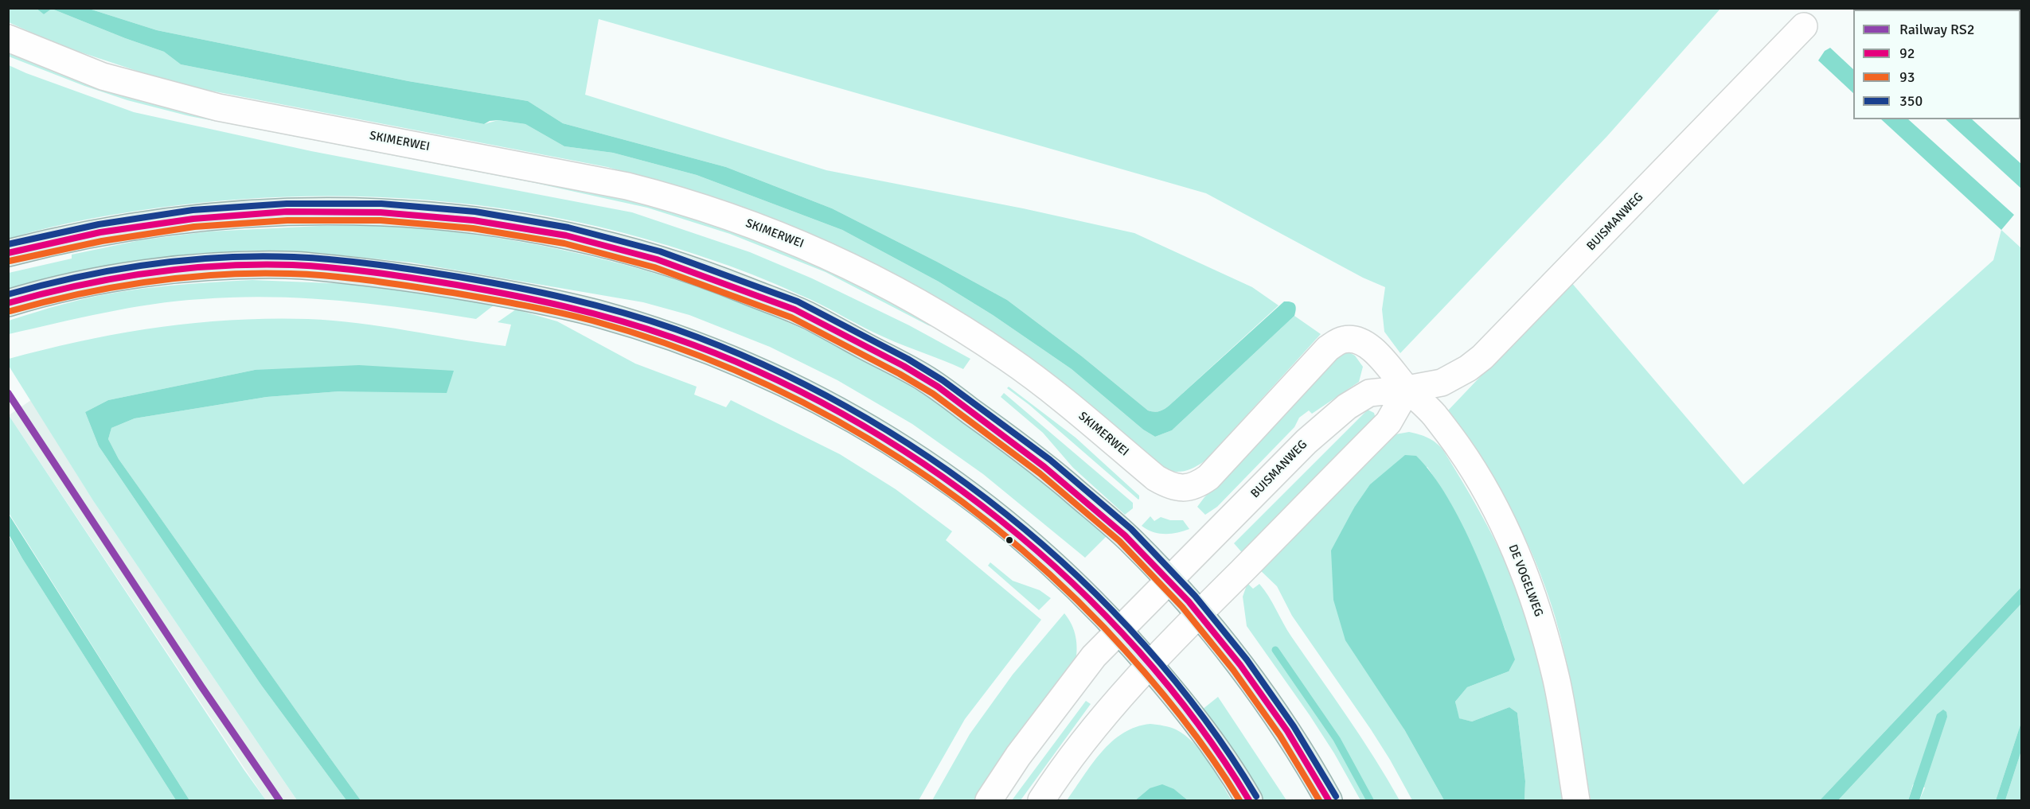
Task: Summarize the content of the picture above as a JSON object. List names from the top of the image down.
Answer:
{
  "streets": {
    "street": ["SKIMERWEI", "BUISMANWEG", "DE VOGELWEG"]
  },
  "crossings": [
    ["SKIMERWEI", "BUISMANWEG"],
    ["SKIMERWEI", "DE VOGELWEG"],
    ["BUISMANWEG", "DE VOGELWEG"]
  ],
  "lines": [
    "transit line 350",
    "transit line 92",
    "transit line 93",
    "rail line RS2"
  ],
  "legend": [
    "Railway RS2",
    "92",
    "93",
    "350"
  ]
}
